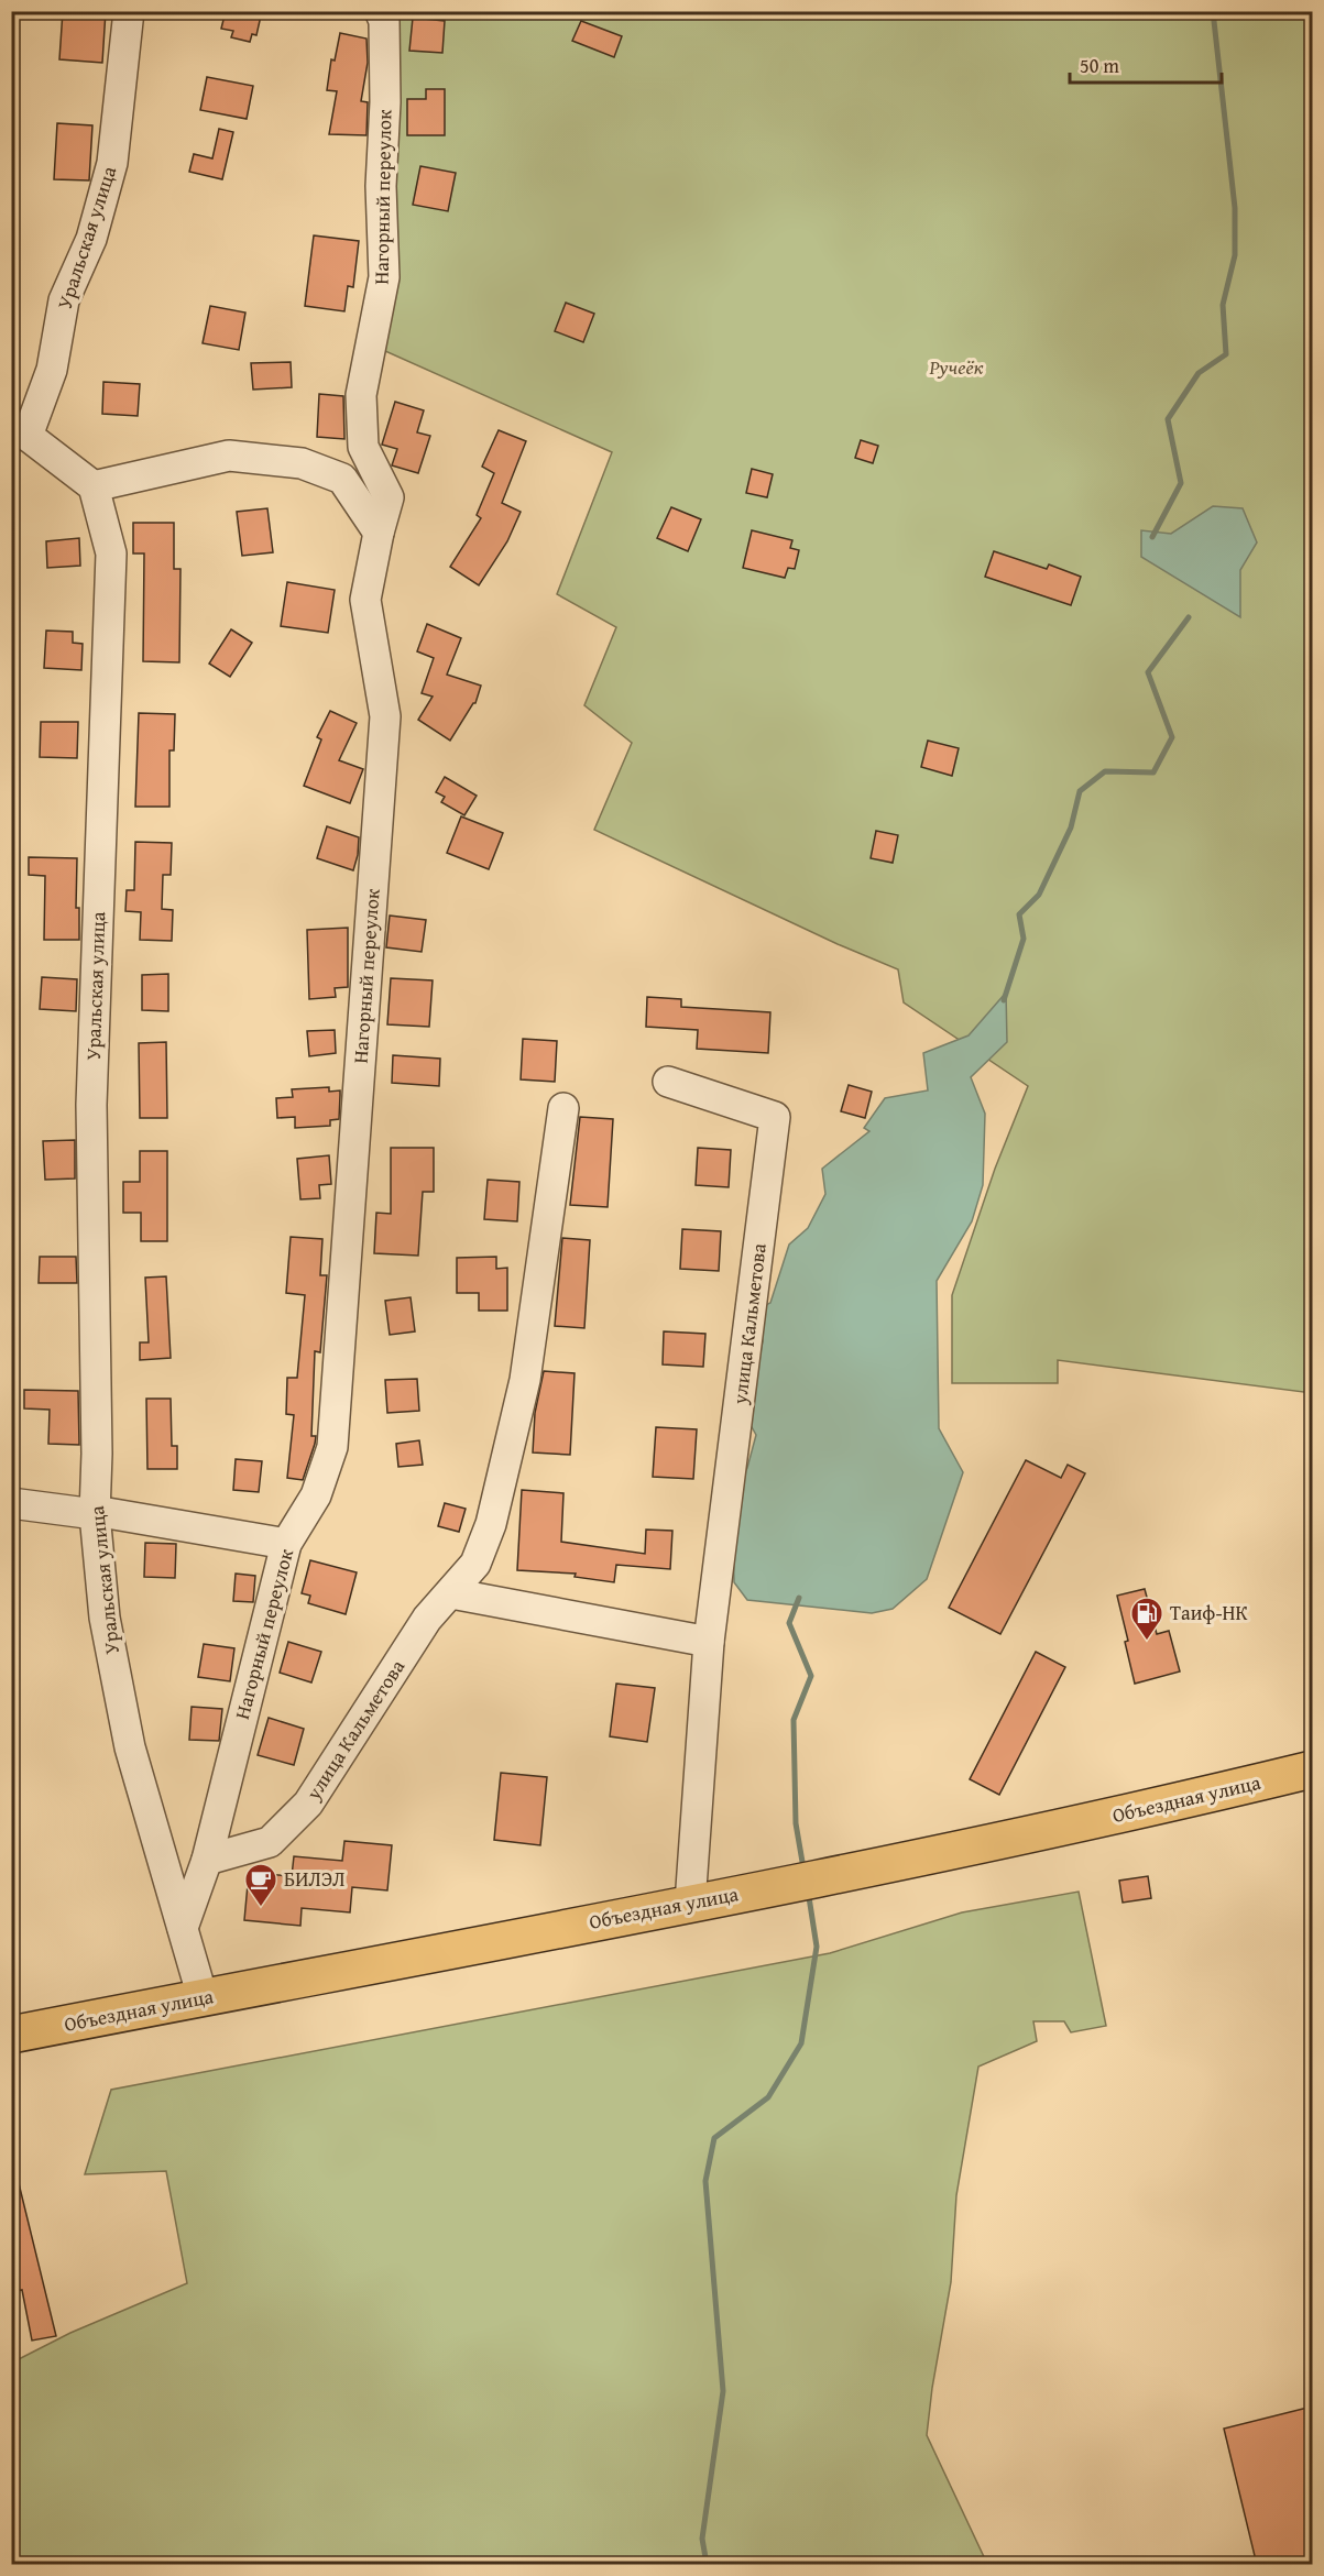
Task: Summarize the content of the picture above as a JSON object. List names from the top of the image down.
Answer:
{
  "streets": {
    "main road": ["Объездная улица"],
    "street": ["Нагорный переулок", "Уральская улица", "улица Кальметова"]
  },
  "crossings": [
    ["Нагорный переулок", "Уральская улица"],
    ["Нагорный переулок", "улица Кальметова"],
    ["Уральская улица", "Объездная улица"],
    ["улица Кальметова", "Объездная улица"]
  ],
  "parks": ["Ручеёк"],
  "places": {
    "fuel station": ["Таиф-НК"],
    "cafe": ["БИЛЭЛ"]
  },
  "scale_bar": "50 m"
}
